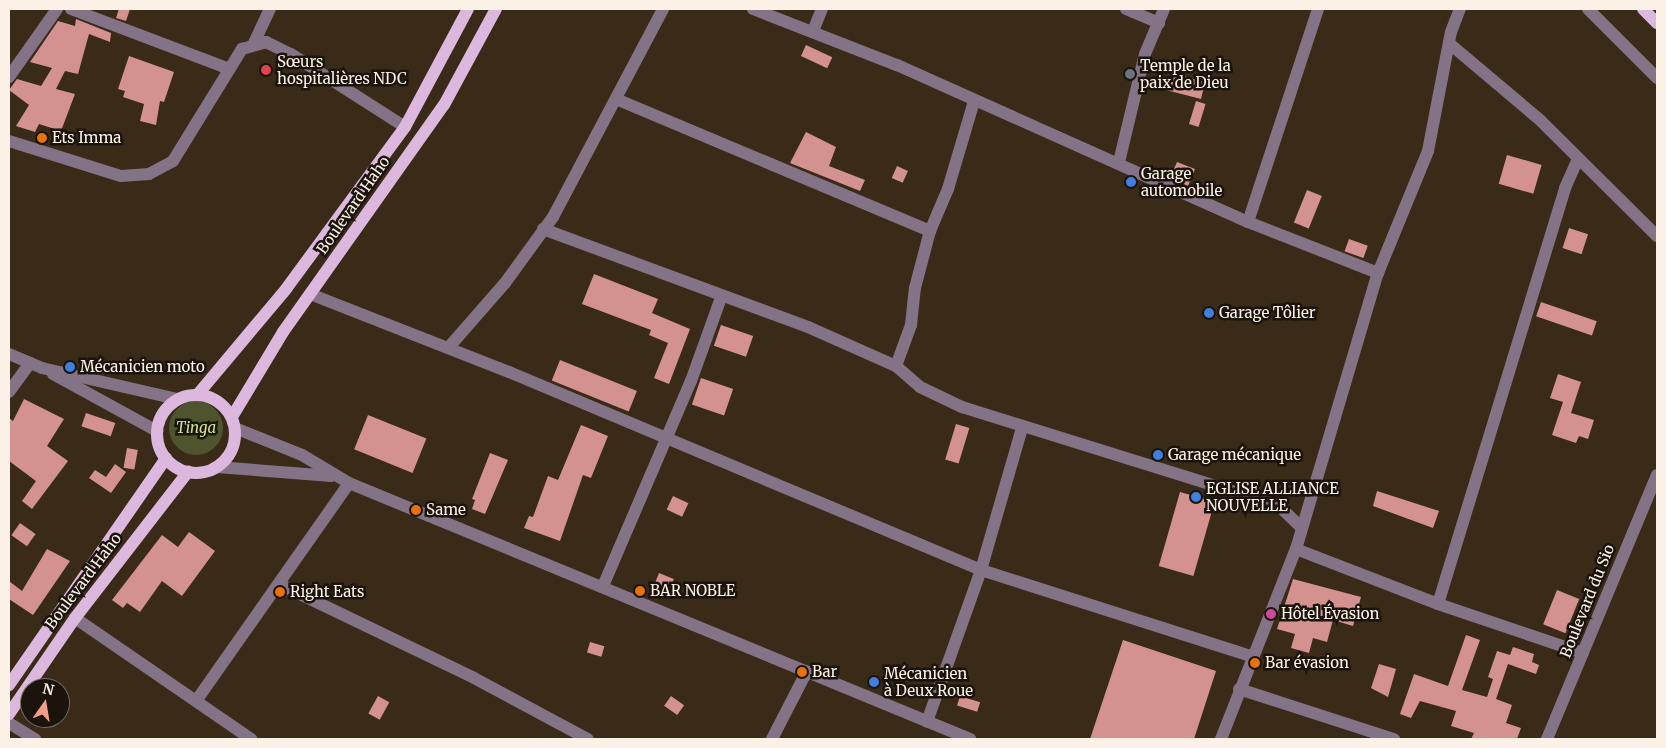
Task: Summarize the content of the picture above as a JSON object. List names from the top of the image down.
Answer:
{
  "streets": {
    "main road": ["Boulevard Haho"],
    "street": ["Boulevard du Sio"]
  },
  "parks": ["Tinga"],
  "places": [
    "Sœurs hospitalières NDC",
    "Temple de la paix de Dieu",
    "Ets Imma",
    "Garage automobile",
    "Garage Tôlier",
    "Mécanicien moto",
    "Garage mécanique",
    "EGLISE ALLIANCE NOUVELLE",
    "Same",
    "BAR NOBLE",
    "Right Eats",
    "Hôtel Évasion",
    "Bar évasion",
    "Bar",
    "Mécanicien à Deux Roue"
  ],
  "north": "top"
}
